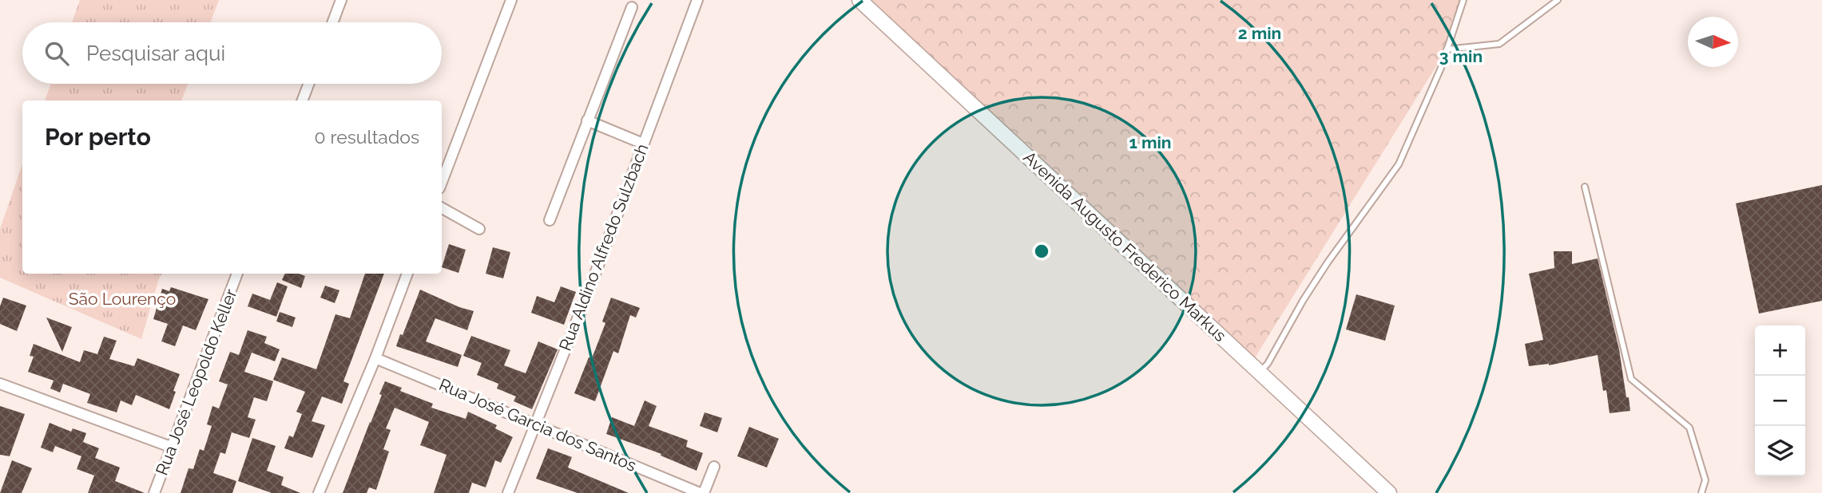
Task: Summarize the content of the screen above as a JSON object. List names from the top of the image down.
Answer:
{
  "streets": {
    "street": [
      "Avenida Augusto Frederico Markus",
      "Rua Aldino Alfredo Sulzbach",
      "Rua José Leopoldo Keller",
      "Rua José Garcia dos Santos"
    ]
  },
  "crossings": [
    ["Rua Aldino Alfredo Sulzbach", "Rua José Garcia dos Santos"]
  ],
  "parks": ["São Lourenço"],
  "north": "right",
  "page": {
    "search": "Pesquisar aqui",
    "heading": ["Por perto", "0 resultados"],
    "map_buttons": ["+", "−"]
  },
  "rings": ["2 min", "3 min", "1 min"]
}
